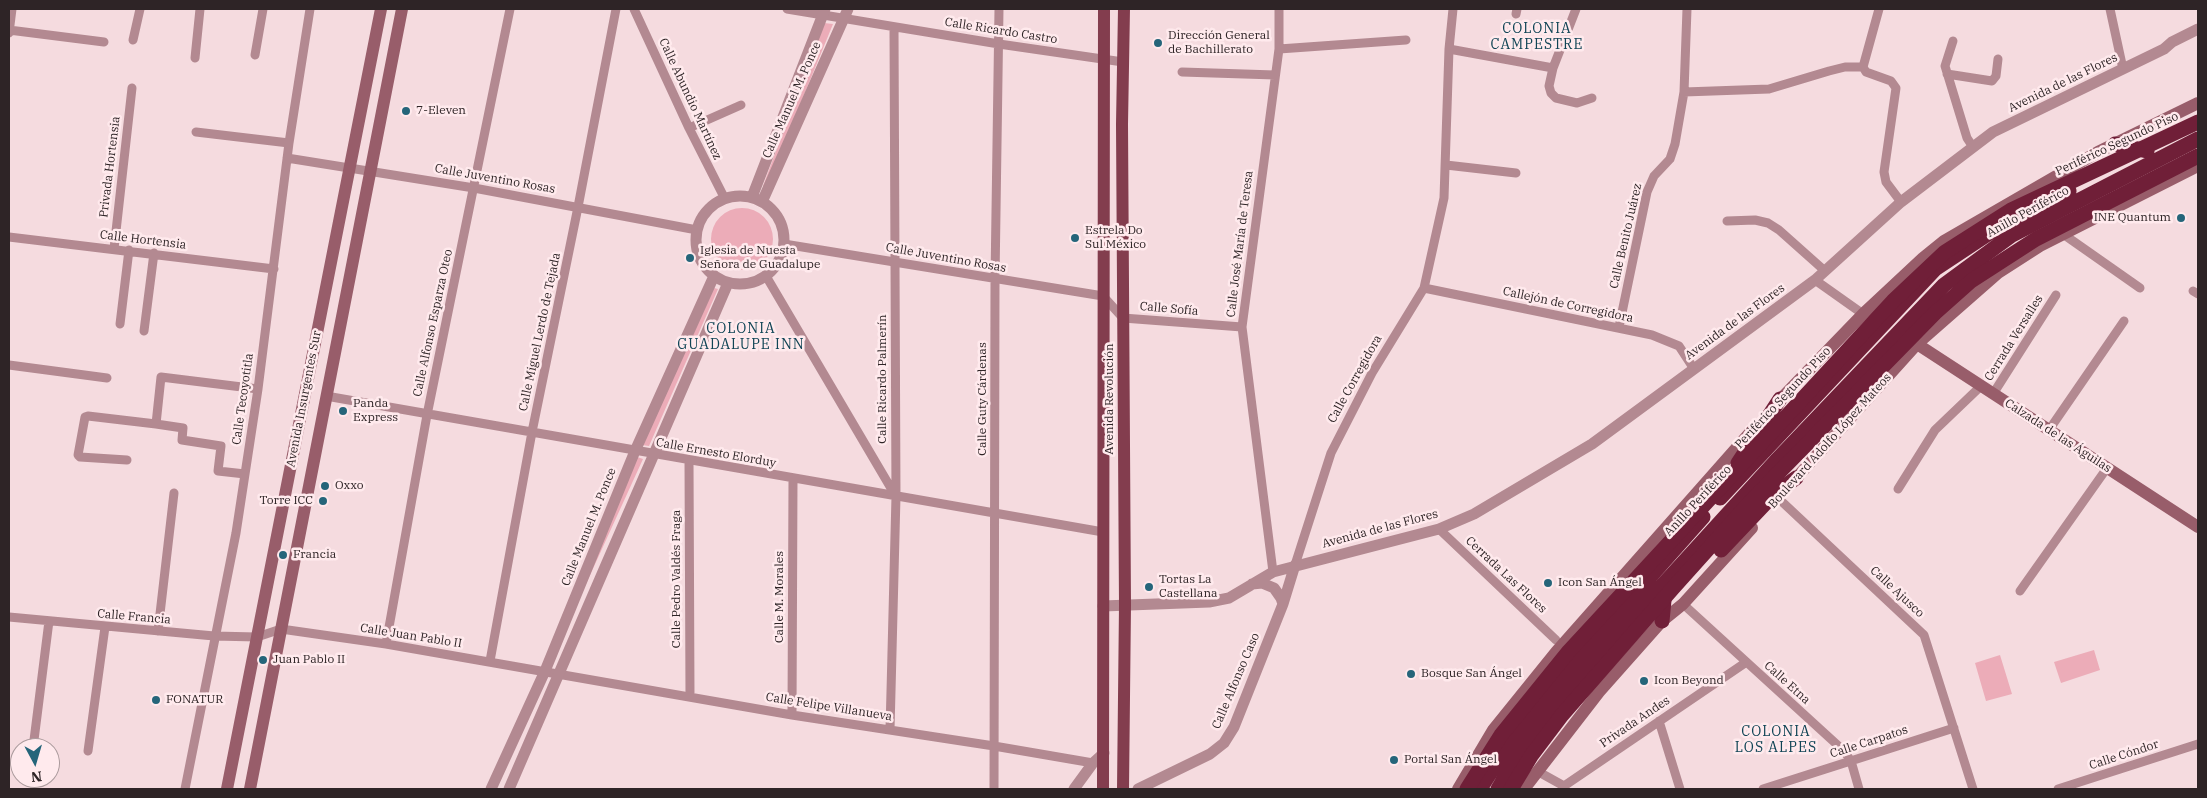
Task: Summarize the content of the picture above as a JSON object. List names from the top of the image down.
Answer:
{
  "streets": {
    "highway": ["Periférico Segundo Piso", "Anillo Periférico"],
    "main road": [
      "Avenida Insurgentes Sur",
      "Avenida Revolución",
      "Calzada de las Águilas",
      "Boulevard Adolfo López Mateos"
    ],
    "street": [
      "Calle Ricardo Castro",
      "Avenida de las Flores",
      "Calle Abundio Martínez",
      "Calle Manuel M. Ponce",
      "Privada Hortensia",
      "Calle Juventino Rosas",
      "Calle Benito Juárez",
      "Calle Hortensia",
      "Calle José María de Teresa",
      "Callejón de Corregidora",
      "Calle Sofía",
      "Calle Alfonso Esparza Oteo",
      "Calle Miguel Lerdo de Tejada",
      "Cerrada Versalles",
      "Calle Ricardo Palmerín",
      "Calle Corregidora",
      "Calle Tecoyotitla",
      "Calle Guty Cárdenas",
      "Calle Ernesto Elorduy",
      "Cerrada Las Flores",
      "Calle Pedro Valdés Fraga",
      "Calle Ajusco",
      "Calle M. Morales",
      "Calle Francia",
      "Calle Juan Pablo II",
      "Calle Alfonso Caso",
      "Calle Etna",
      "Calle Felipe Villanueva",
      "Privada Andes",
      "Calle Carpatos",
      "Calle Cóndor"
    ]
  },
  "crossings": [
    ["Calle Ricardo Castro", "Calle Manuel M. Ponce"],
    ["Calle Ricardo Castro", "Calle Ricardo Palmerín"],
    ["Calle Ricardo Castro", "Calle Guty Cárdenas"],
    ["Calle Ricardo Castro", "Avenida Revolución"],
    ["Avenida de las Flores", "Callejón de Corregidora"],
    ["Avenida de las Flores", "Calle Corregidora"],
    ["Avenida de las Flores", "Cerrada Las Flores"],
    ["Avenida de las Flores", "Calle Alfonso Caso"],
    ["Calle Abundio Martínez", "Calle Manuel M. Ponce"],
    ["Calle Abundio Martínez", "Calle Juventino Rosas"],
    ["Calle Manuel M. Ponce", "Calle Juventino Rosas"],
    ["Calle Manuel M. Ponce", "Calle Ernesto Elorduy"],
    ["Calle Manuel M. Ponce", "Calle Juan Pablo II"],
    ["Privada Hortensia", "Calle Hortensia"],
    ["Calle Juventino Rosas", "Calle Sofía"],
    ["Calle Juventino Rosas", "Calle Alfonso Esparza Oteo"],
    ["Calle Juventino Rosas", "Calle Miguel Lerdo de Tejada"],
    ["Calle Juventino Rosas", "Calle Ricardo Palmerín"],
    ["Calle Juventino Rosas", "Calle Tecoyotitla"],
    ["Calle Juventino Rosas", "Avenida Insurgentes Sur"],
    ["Calle Juventino Rosas", "Calle Guty Cárdenas"],
    ["Calle Juventino Rosas", "Avenida Revolución"],
    ["Calle Benito Juárez", "Callejón de Corregidora"],
    ["Calle Hortensia", "Calle Tecoyotitla"],
    ["Calle José María de Teresa", "Calle Sofía"],
    ["Callejón de Corregidora", "Calle Corregidora"],
    ["Calle Sofía", "Avenida Revolución"],
    ["Calle Alfonso Esparza Oteo", "Calle Ernesto Elorduy"],
    ["Calle Alfonso Esparza Oteo", "Calle Juan Pablo II"],
    ["Calle Miguel Lerdo de Tejada", "Calle Ernesto Elorduy"],
    ["Calle Miguel Lerdo de Tejada", "Calle Juan Pablo II"],
    ["Cerrada Versalles", "Calzada de las Águilas"],
    ["Calle Ricardo Palmerín", "Calle Ernesto Elorduy"],
    ["Calle Ricardo Palmerín", "Calle Felipe Villanueva"],
    ["Calle Corregidora", "Calle Alfonso Caso"],
    ["Calle Tecoyotitla", "Calle Francia"],
    ["Avenida Insurgentes Sur", "Calle Ernesto Elorduy"],
    ["Avenida Insurgentes Sur", "Calle Francia"],
    ["Avenida Insurgentes Sur", "Calle Juan Pablo II"],
    ["Calle Guty Cárdenas", "Calle Ernesto Elorduy"],
    ["Calle Guty Cárdenas", "Calle Felipe Villanueva"],
    ["Avenida Revolución", "Calle Ernesto Elorduy"],
    ["Calzada de las Águilas", "Boulevard Adolfo López Mateos"],
    ["Boulevard Adolfo López Mateos", "Calle Ajusco"],
    ["Boulevard Adolfo López Mateos", "Calle Etna"],
    ["Calle Ernesto Elorduy", "Calle Pedro Valdés Fraga"],
    ["Calle Ernesto Elorduy", "Calle M. Morales"],
    ["Calle Pedro Valdés Fraga", "Calle Felipe Villanueva"],
    ["Calle Ajusco", "Calle Carpatos"],
    ["Calle M. Morales", "Calle Felipe Villanueva"],
    ["Calle Francia", "Calle Juan Pablo II"],
    ["Calle Juan Pablo II", "Calle Felipe Villanueva"],
    ["Calle Etna", "Privada Andes"],
    ["Calle Etna", "Calle Carpatos"]
  ],
  "districts": ["COLONIA CAMPESTRE", "COLONIA GUADALUPE INN", "COLONIA LOS ALPES"],
  "places": [
    "Dirección General de Bachillerato",
    "7-Eleven",
    "INE Quantum",
    "Estrela Do Sul México",
    "Iglesia de Nuesta Señora de Guadalupe",
    "Panda Express",
    "Oxxo",
    "Torre ICC",
    "Francia",
    "Icon San Ángel",
    "Tortas La Castellana",
    "Juan Pablo II",
    "Bosque San Ángel",
    "Icon Beyond",
    "FONATUR",
    "Portal San Ángel"
  ],
  "north": "bottom"
}
